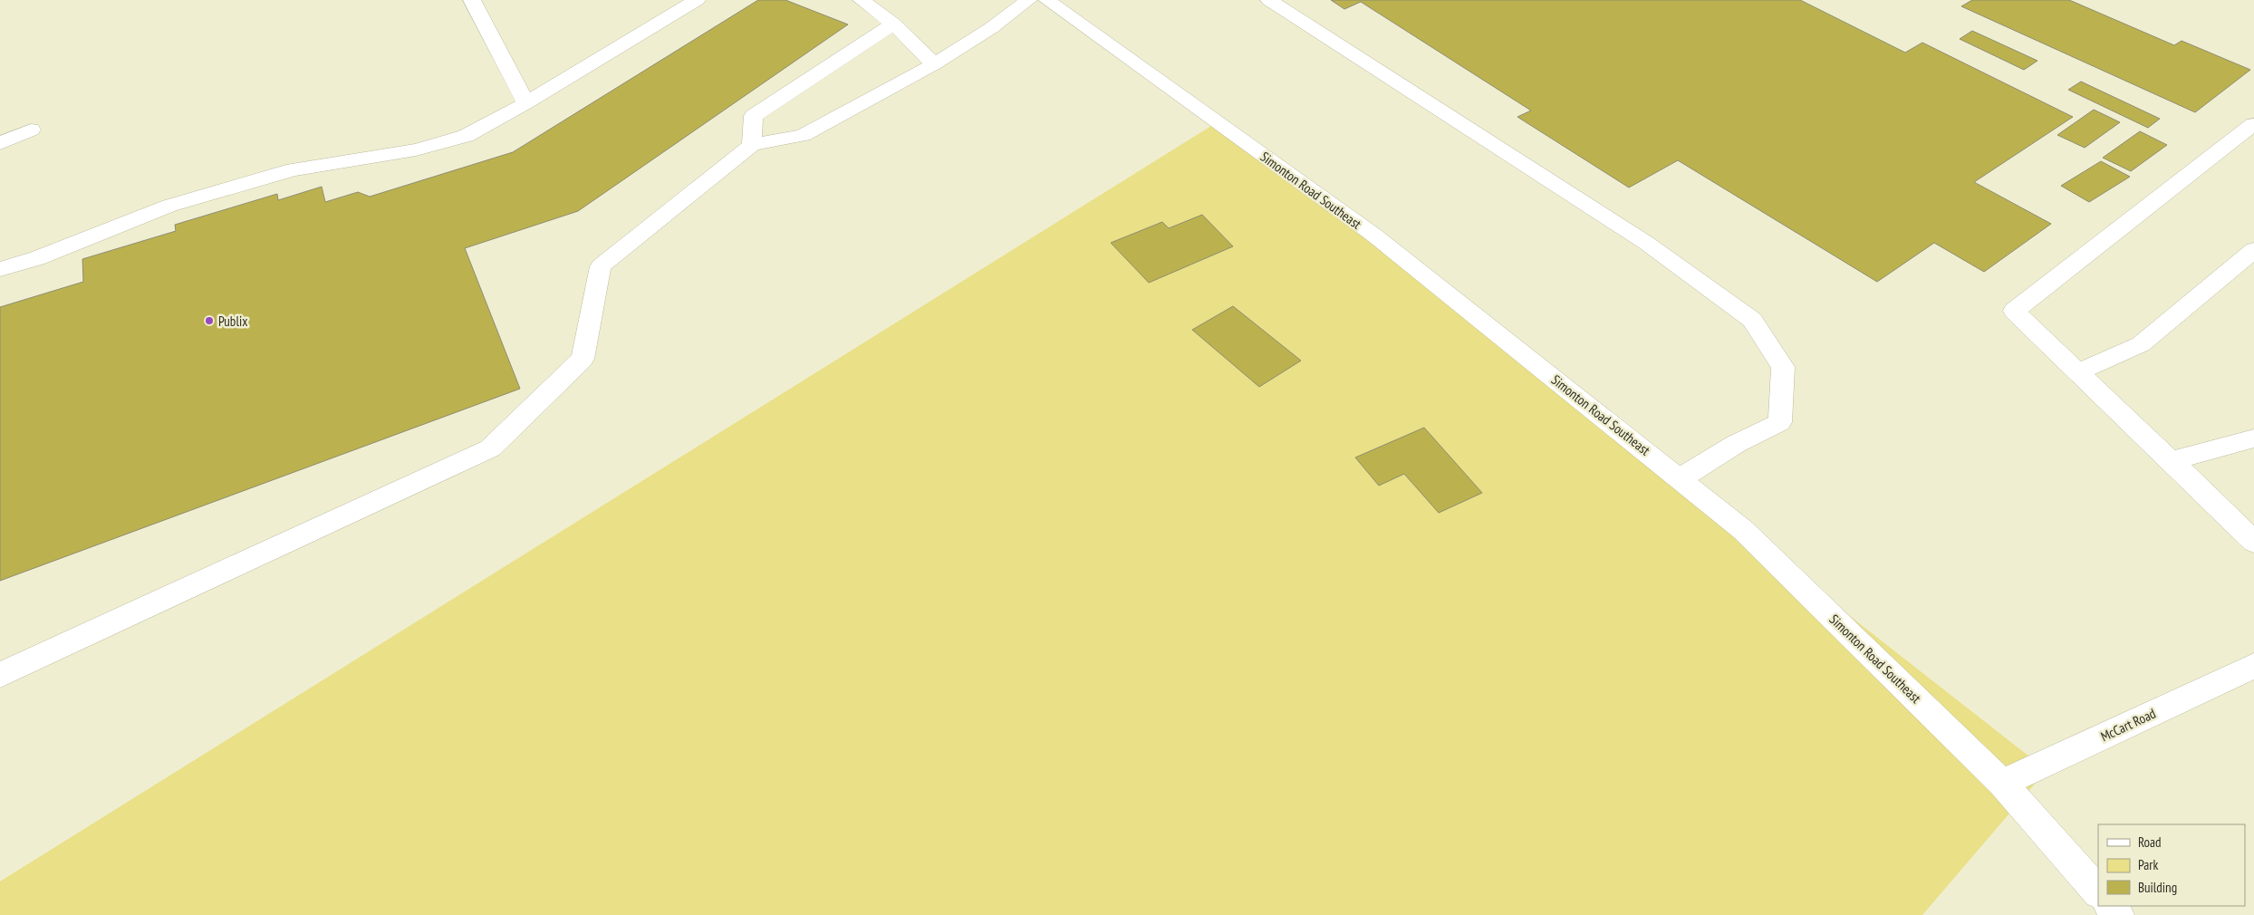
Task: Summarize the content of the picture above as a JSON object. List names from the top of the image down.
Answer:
{
  "streets": {
    "street": ["Simonton Road Southeast", "McCart Road"]
  },
  "crossings": [
    ["Simonton Road Southeast", "McCart Road"]
  ],
  "places": ["Publix"],
  "legend": ["Road", "Park", "Building"]
}
